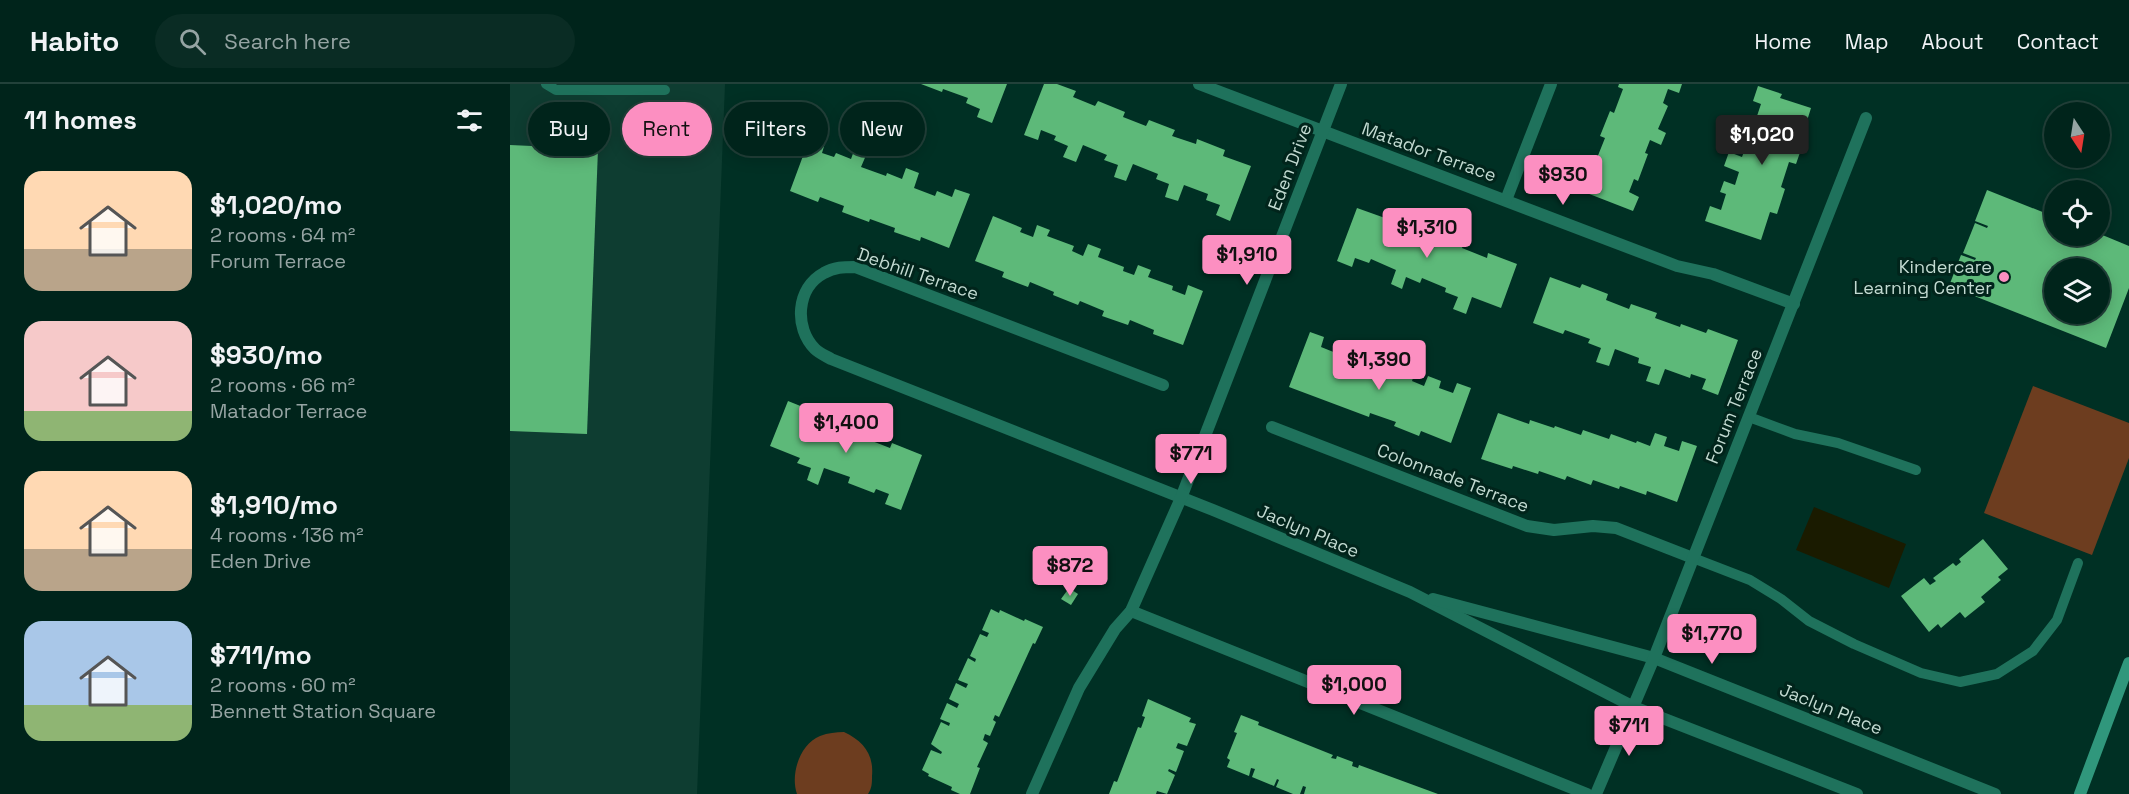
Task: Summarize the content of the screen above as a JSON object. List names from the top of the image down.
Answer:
{
  "streets": {
    "street": [
      "Matador Terrace",
      "Eden Drive",
      "Debhill Terrace",
      "Forum Terrace",
      "Colonnade Terrace",
      "Jaclyn Place"
    ]
  },
  "crossings": [
    ["Matador Terrace", "Eden Drive"],
    ["Matador Terrace", "Forum Terrace"],
    ["Eden Drive", "Jaclyn Place"],
    ["Debhill Terrace", "Jaclyn Place"],
    ["Forum Terrace", "Colonnade Terrace"],
    ["Forum Terrace", "Jaclyn Place"]
  ],
  "places": ["Kindercare Learning Center"],
  "north": "bottom",
  "page": {
    "header": "Habito",
    "search": "Search here",
    "nav": [
      "Home",
      "Map",
      "About",
      "Contact"
    ],
    "heading": "11 homes",
    "chip": [
      "Buy",
      "Rent",
      "Filters",
      "New"
    ],
    "price": [
      "$1,020",
      "$930",
      "$1,310",
      "$1,910",
      "$1,390",
      "$1,400",
      "$771",
      "$872",
      "$1,770",
      "$1,000",
      "$711"
    ],
    "list": [
      {
        "name": "$1,020/mo",
        "note": "2 rooms · 64 m² · Forum Terrace"
      },
      {
        "name": "$930/mo",
        "note": "2 rooms · 66 m² · Matador Terrace"
      },
      {
        "name": "$1,910/mo",
        "note": "4 rooms · 136 m² · Eden Drive"
      },
      {
        "name": "$711/mo",
        "note": "2 rooms · 60 m² · Bennett Station Square"
      }
    ]
  }
}
